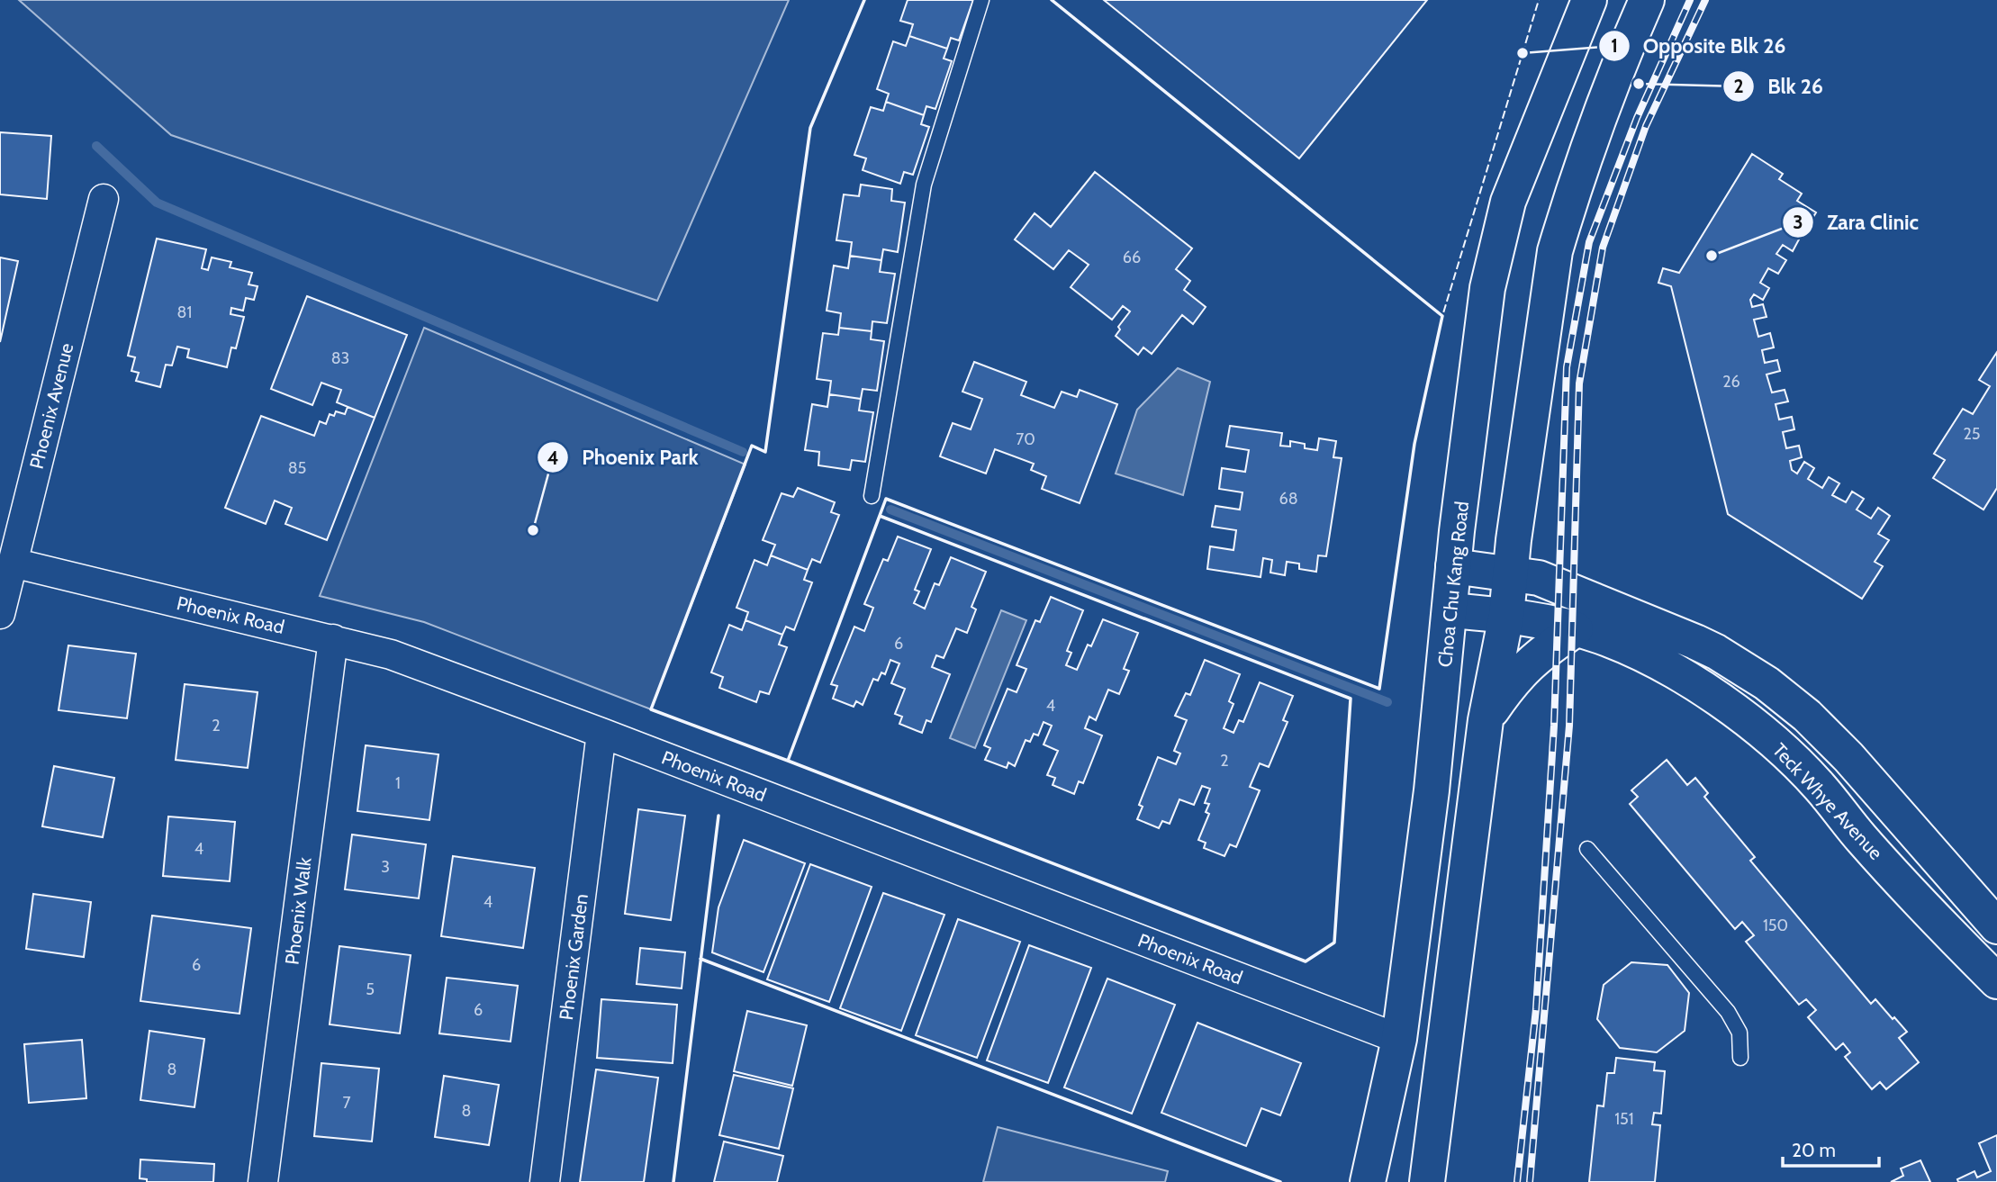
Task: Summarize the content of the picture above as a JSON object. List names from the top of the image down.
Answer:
{
  "streets": {
    "main road": ["Choa Chu Kang Road", "Teck Whye Avenue"],
    "street": [
      "Phoenix Avenue",
      "Phoenix Road",
      "Phoenix Walk",
      "Phoenix Garden"
    ]
  },
  "crossings": [
    ["Phoenix Avenue", "Phoenix Road"],
    ["Choa Chu Kang Road", "Phoenix Road"],
    ["Choa Chu Kang Road", "Teck Whye Avenue"],
    ["Phoenix Road", "Phoenix Walk"],
    ["Phoenix Road", "Phoenix Garden"]
  ],
  "places": [
    "Opposite Blk 26",
    "Blk 26",
    "Zara Clinic",
    "Phoenix Park"
  ],
  "house_numbers": [
    "66",
    "81",
    "83",
    "26",
    "25",
    "70",
    "85",
    "68",
    "6",
    "4",
    "2",
    "2",
    "1",
    "4",
    "3",
    "4",
    "150",
    "6",
    "5",
    "6",
    "8",
    "7",
    "8",
    "151"
  ],
  "scale_bar": "20 m"
}
